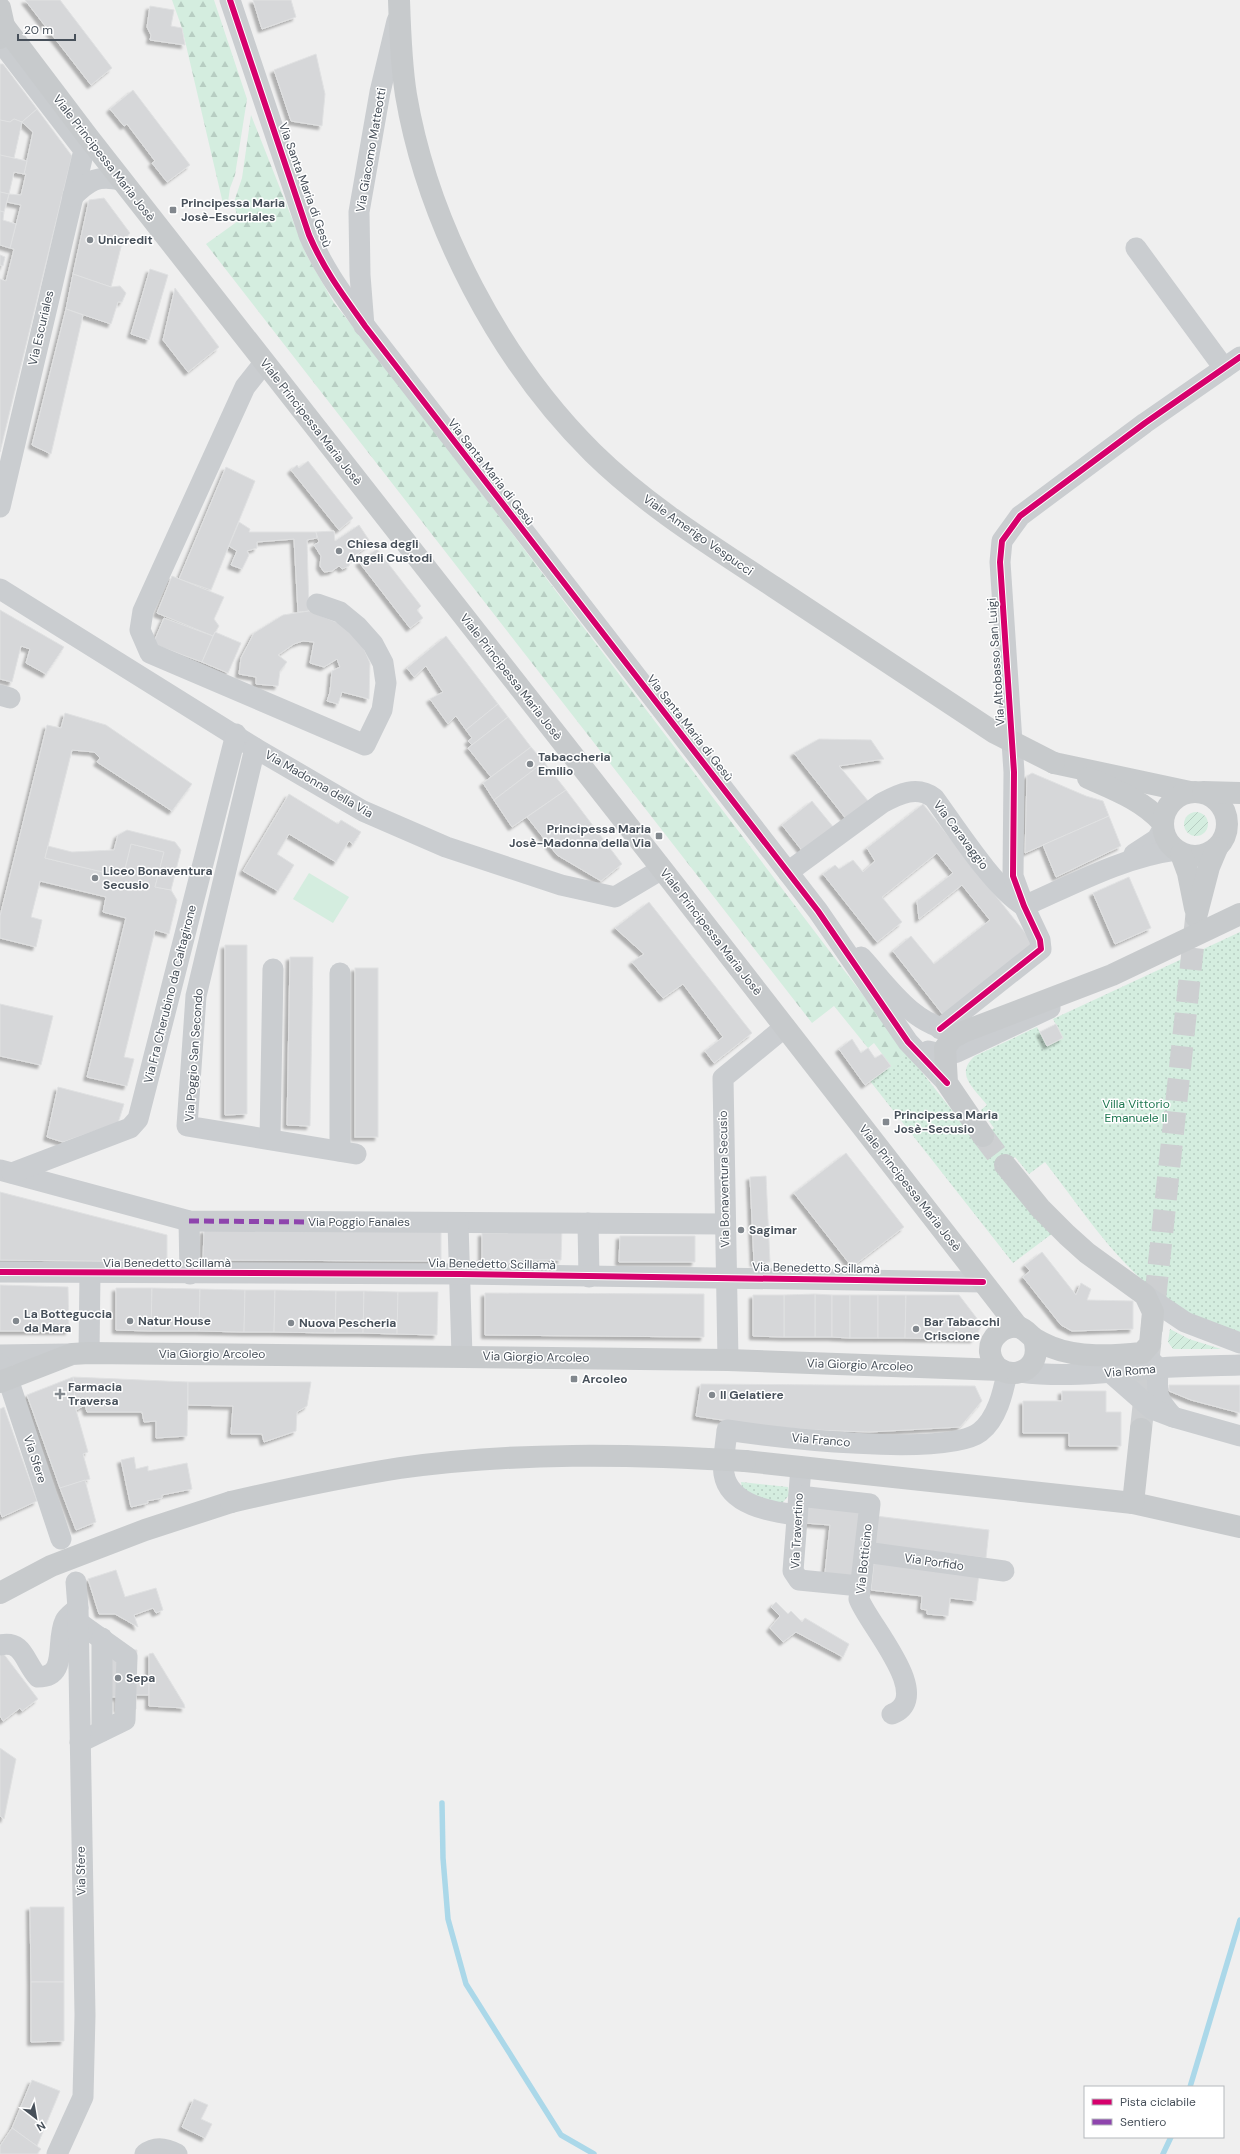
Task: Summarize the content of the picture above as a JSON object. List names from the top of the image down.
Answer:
{
  "streets": {
    "main road": ["Viale Principessa Maria Josè", "Viale Amerigo Vespucci", "Via Giorgio Arcoleo"],
    "street": [
      "Via Giacomo Matteotti",
      "Via Santa Maria di Gesù",
      "Via Escuriales",
      "Via Altobasso San Luigi",
      "Via Madonna della Via",
      "Via Caravaggio",
      "Via Fra Cherubino da Caltagirone",
      "Via Poggio San Secondo",
      "Via Bonaventura Secusio",
      "Via Poggio Fanales",
      "Via Benedetto Scillamà",
      "Via Roma",
      "Via Franco",
      "Via Sfere",
      "Via Travertino",
      "Via Botticino",
      "Via Porfido"
    ]
  },
  "crossings": [
    ["Via Giacomo Matteotti", "Via Santa Maria di Gesù"],
    ["Viale Principessa Maria Josè", "Via Escuriales"],
    ["Viale Principessa Maria Josè", "Via Madonna della Via"],
    ["Viale Principessa Maria Josè", "Via Bonaventura Secusio"],
    ["Viale Principessa Maria Josè", "Via Benedetto Scillamà"],
    ["Viale Principessa Maria Josè", "Via Giorgio Arcoleo"],
    ["Viale Principessa Maria Josè", "Via Roma"],
    ["Viale Principessa Maria Josè", "Via Franco"],
    ["Via Santa Maria di Gesù", "Via Caravaggio"],
    ["Via Altobasso San Luigi", "Via Caravaggio"],
    ["Via Madonna della Via", "Via Fra Cherubino da Caltagirone"],
    ["Via Madonna della Via", "Via Poggio San Secondo"],
    ["Via Fra Cherubino da Caltagirone", "Via Poggio Fanales"],
    ["Via Bonaventura Secusio", "Via Poggio Fanales"],
    ["Via Bonaventura Secusio", "Via Benedetto Scillamà"],
    ["Via Bonaventura Secusio", "Via Giorgio Arcoleo"],
    ["Via Giorgio Arcoleo", "Via Roma"],
    ["Via Giorgio Arcoleo", "Via Franco"],
    ["Via Giorgio Arcoleo", "Via Sfere"],
    ["Via Roma", "Via Franco"],
    ["Via Franco", "Via Travertino"],
    ["Via Franco", "Via Botticino"],
    ["Via Travertino", "Via Botticino"],
    ["Via Botticino", "Via Porfido"]
  ],
  "parks": ["Villa Vittorio Emanuele II"],
  "places": {
    "transit": [
      "Principessa Maria Josè-Escuriales",
      "Principessa Maria Josè-Madonna della Via",
      "Principessa Maria Josè-Secusio",
      "Arcoleo"
    ],
    "other": [
      "Unicredit",
      "Chiesa degli Angeli Custodi",
      "Tabaccheria Emilio",
      "Liceo Bonaventura Secusio",
      "Sagimar",
      "La Botteguccia da Mara",
      "Natur House",
      "Nuova Pescheria",
      "Bar Tabacchi Criscione",
      "Il Gelatiere",
      "Sepa"
    ],
    "health": ["Farmacia Traversa"]
  },
  "legend": ["Pista ciclabile", "Sentiero"],
  "scale_bar": "20 m",
  "north": "bottom right"
}
